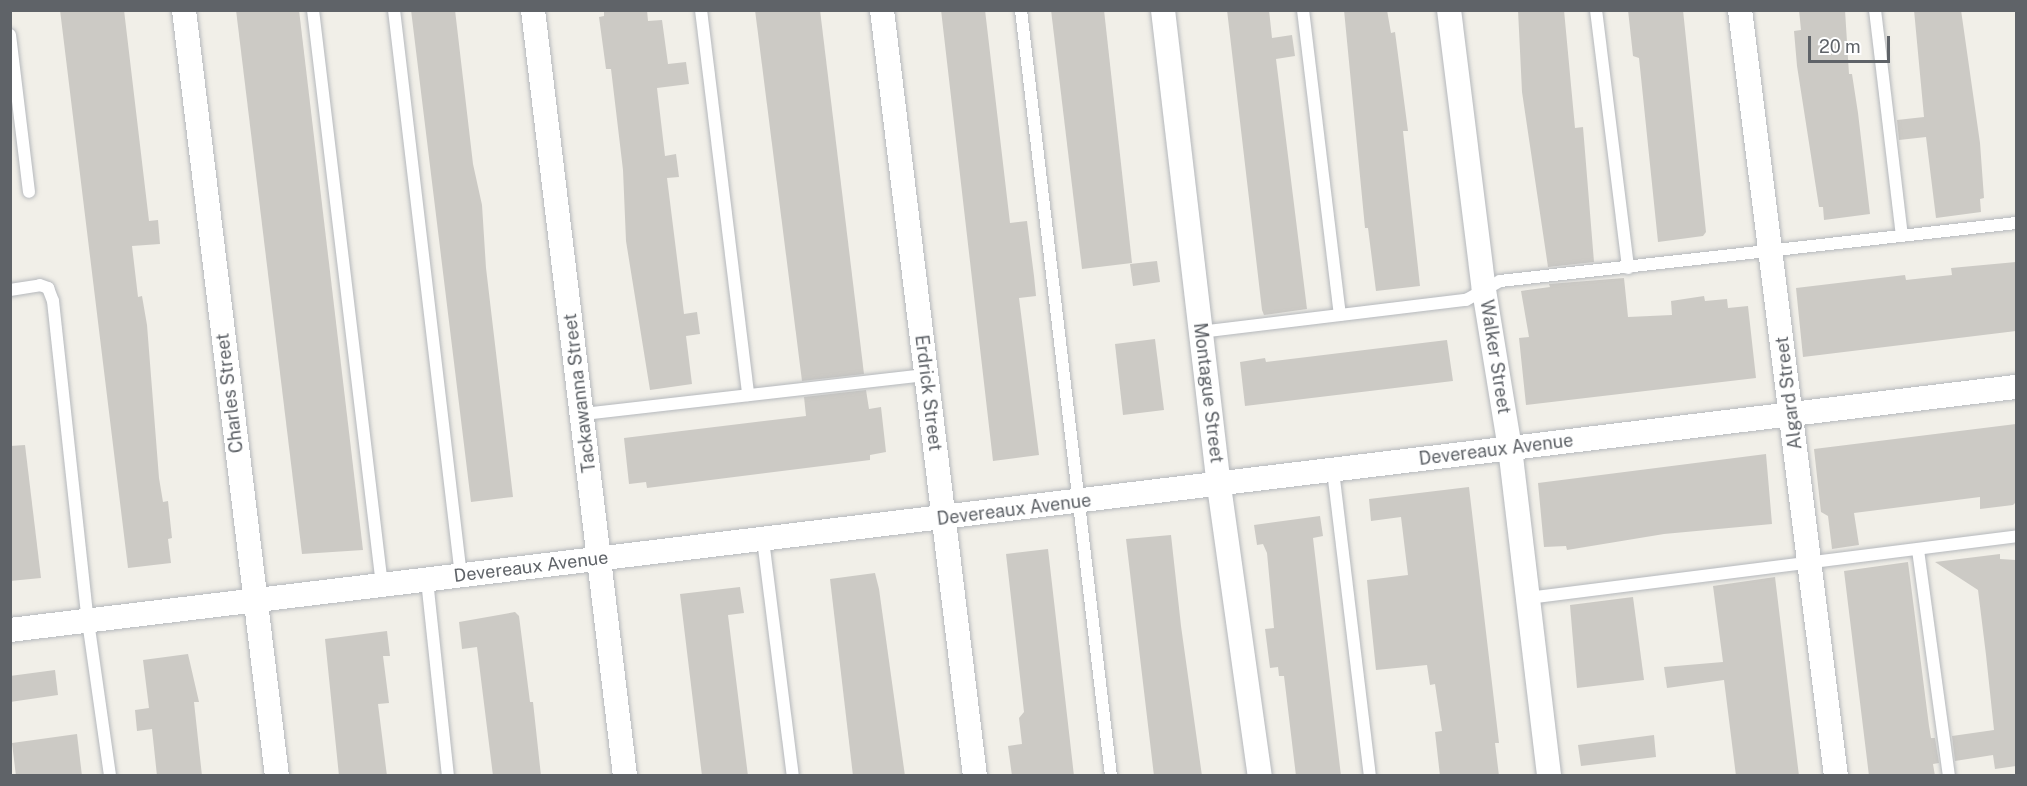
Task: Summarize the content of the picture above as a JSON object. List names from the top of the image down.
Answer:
{
  "streets": {
    "street": [
      "Walker Street",
      "Charles Street",
      "Tackawanna Street",
      "Erdrick Street",
      "Montague Street",
      "Algard Street",
      "Devereaux Avenue"
    ]
  },
  "crossings": [
    ["Walker Street", "Devereaux Avenue"],
    ["Charles Street", "Devereaux Avenue"],
    ["Tackawanna Street", "Devereaux Avenue"],
    ["Erdrick Street", "Devereaux Avenue"],
    ["Montague Street", "Devereaux Avenue"],
    ["Algard Street", "Devereaux Avenue"]
  ],
  "scale_bar": "20 m"
}
